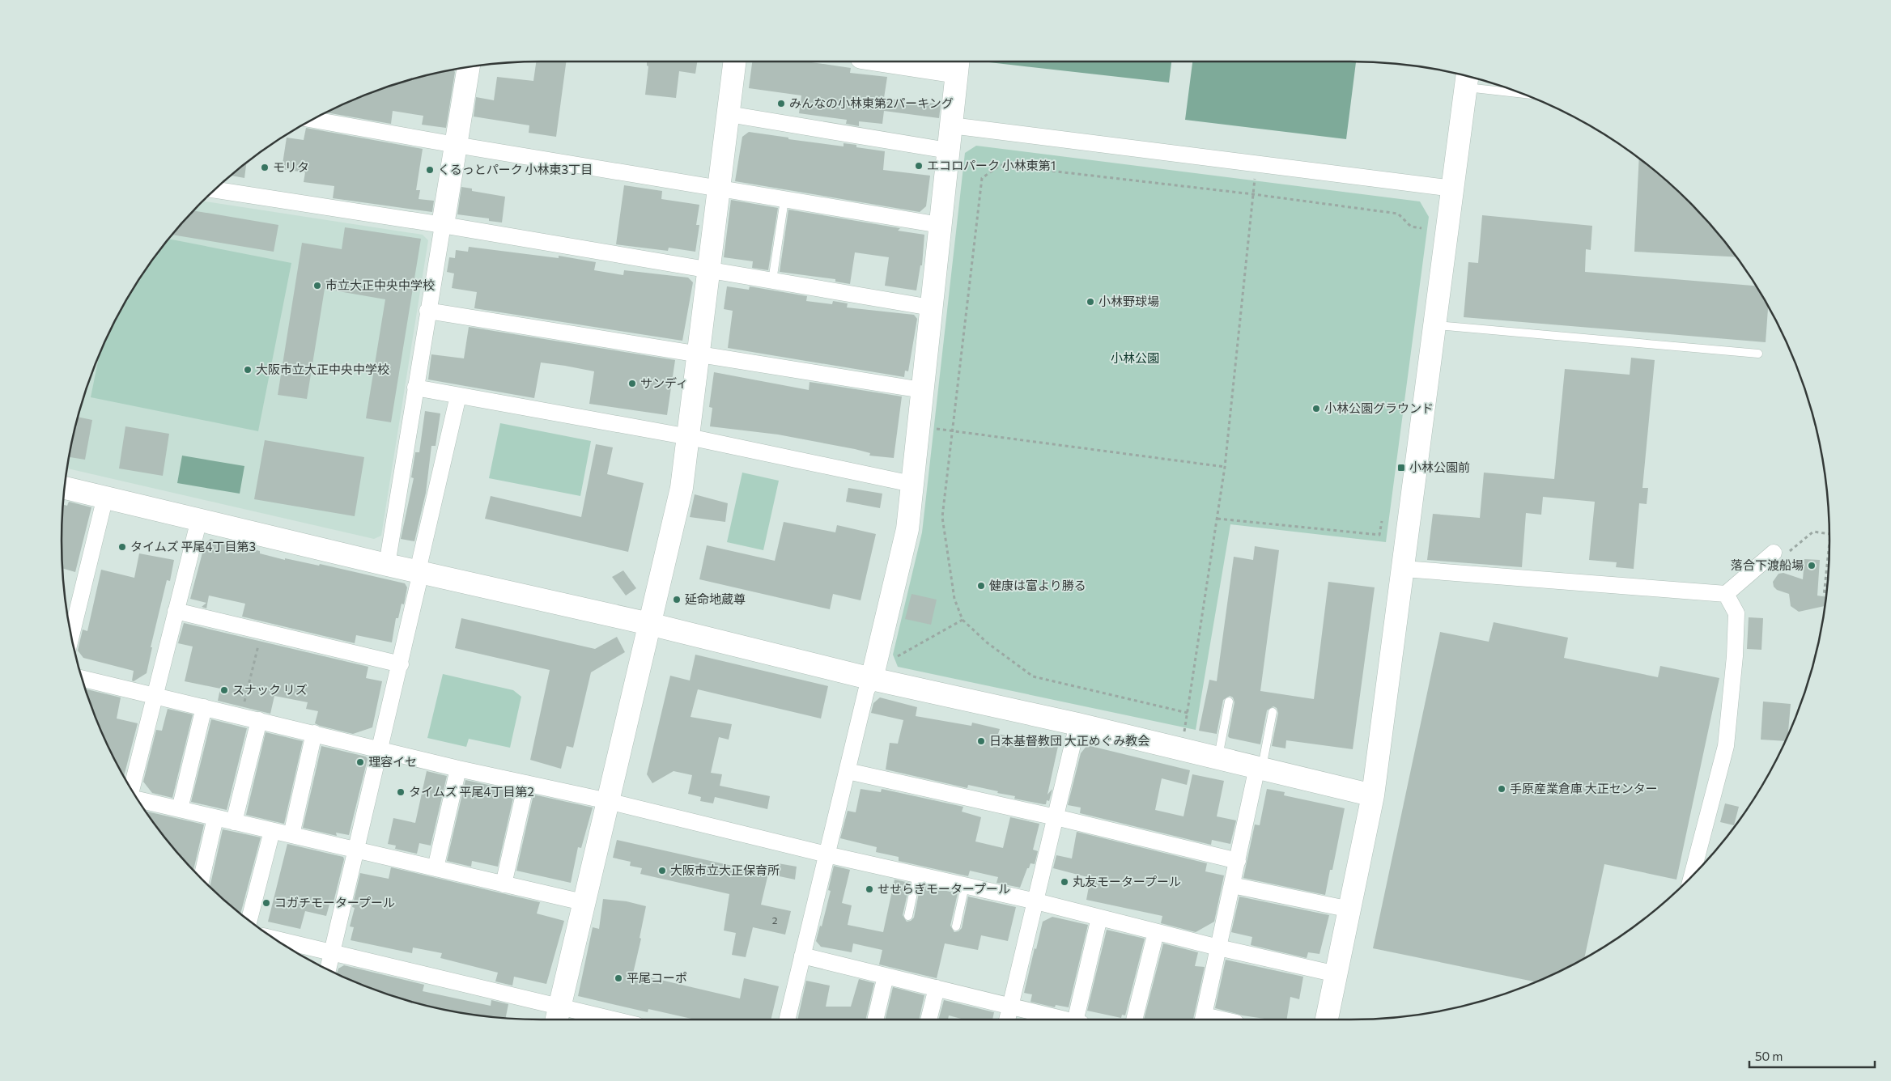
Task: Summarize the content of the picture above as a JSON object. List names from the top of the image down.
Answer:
{
  "parks": ["小林公園"],
  "places": {
    "other": [
      "みんなの小林東第2パーキング",
      "エコロパーク 小林東第1",
      "モリタ",
      "くるっとパーク 小林東3丁目",
      "市立大正中央中学校",
      "小林野球場",
      "大阪市立大正中央中学校",
      "サンディ",
      "小林公園グラウンド",
      "タイムズ 平尾4丁目第3",
      "落合下渡船場",
      "健康は富より勝る",
      "延命地蔵尊",
      "スナック リズ",
      "日本基督教団 大正めぐみ教会",
      "理容イセ",
      "手原産業倉庫 大正センター",
      "タイムズ 平尾4丁目第2",
      "大阪市立大正保育所",
      "丸友モータープール",
      "せせらぎモータープール",
      "コガチモータープール",
      "平尾コーポ"
    ],
    "transit": ["小林公園前"]
  },
  "house_numbers": ["2"],
  "scale_bar": "50 m"
}
